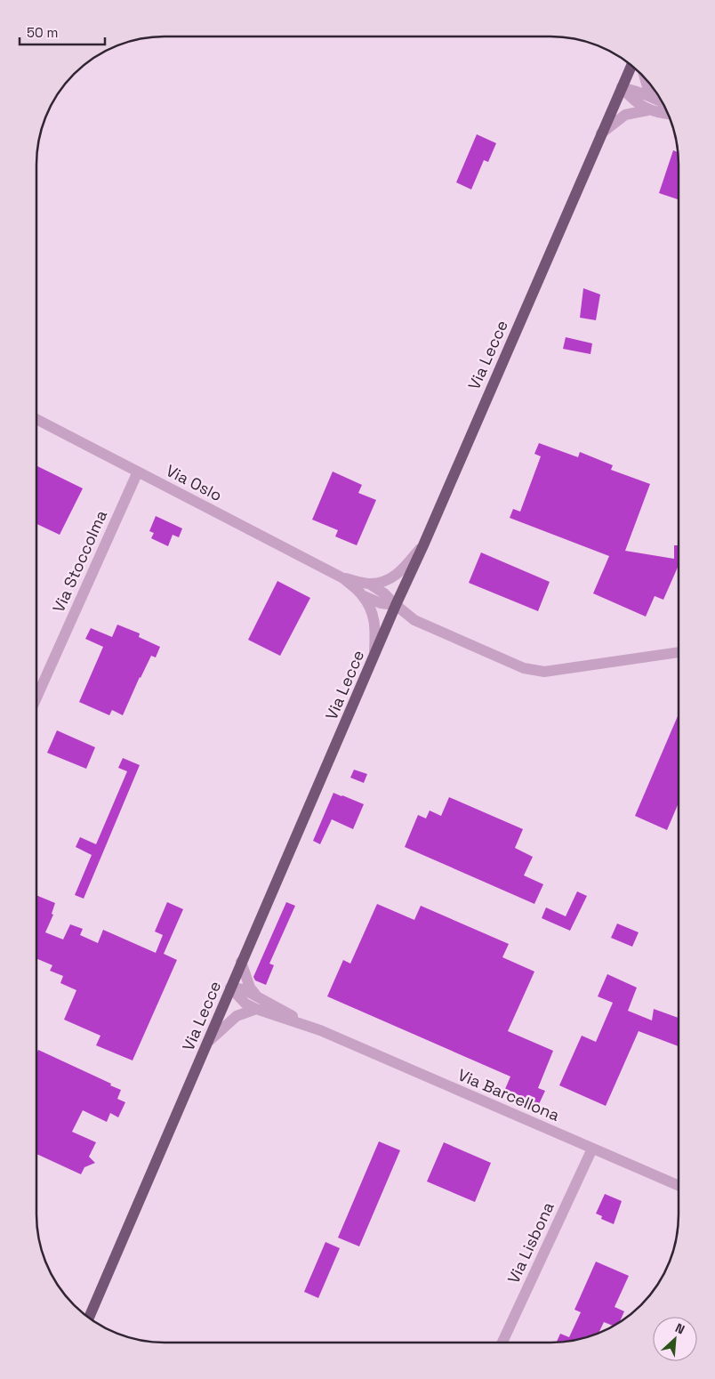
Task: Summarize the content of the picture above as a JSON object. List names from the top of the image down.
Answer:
{
  "streets": {
    "main road": ["Via Lecce"],
    "street": [
      "Via Oslo",
      "Via Stoccolma",
      "Via Barcellona",
      "Via Lisbona"
    ]
  },
  "crossings": [
    ["Via Lecce", "Via Barcellona"],
    ["Via Oslo", "Via Stoccolma"],
    ["Via Barcellona", "Via Lisbona"]
  ],
  "scale_bar": "50 m",
  "north": "top right"
}
